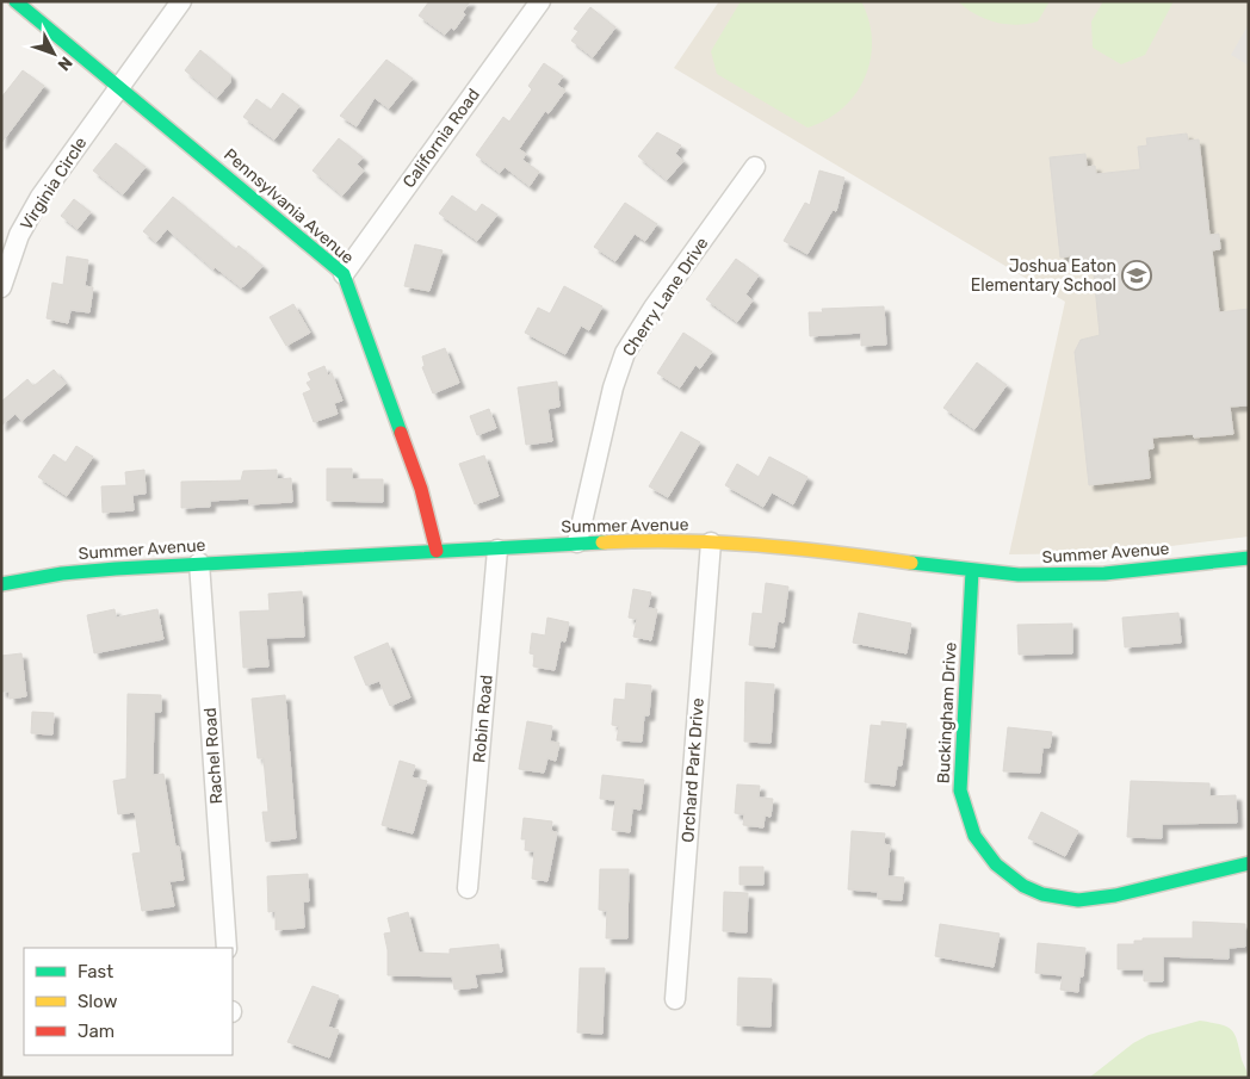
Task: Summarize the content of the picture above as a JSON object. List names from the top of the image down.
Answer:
{
  "streets": {
    "street": [
      "California Road",
      "Virginia Circle",
      "Pennsylvania Avenue",
      "Cherry Lane Drive",
      "Summer Avenue",
      "Buckingham Drive",
      "Robin Road",
      "Rachel Road",
      "Orchard Park Drive"
    ]
  },
  "crossings": [
    ["California Road", "Pennsylvania Avenue"],
    ["Virginia Circle", "Pennsylvania Avenue"],
    ["Pennsylvania Avenue", "Summer Avenue"],
    ["Cherry Lane Drive", "Summer Avenue"],
    ["Summer Avenue", "Buckingham Drive"],
    ["Summer Avenue", "Robin Road"],
    ["Summer Avenue", "Rachel Road"],
    ["Summer Avenue", "Orchard Park Drive"]
  ],
  "places": {
    "school or university": ["Joshua Eaton Elementary School"]
  },
  "legend": ["Fast", "Slow", "Jam"],
  "north": "bottom right"
}
